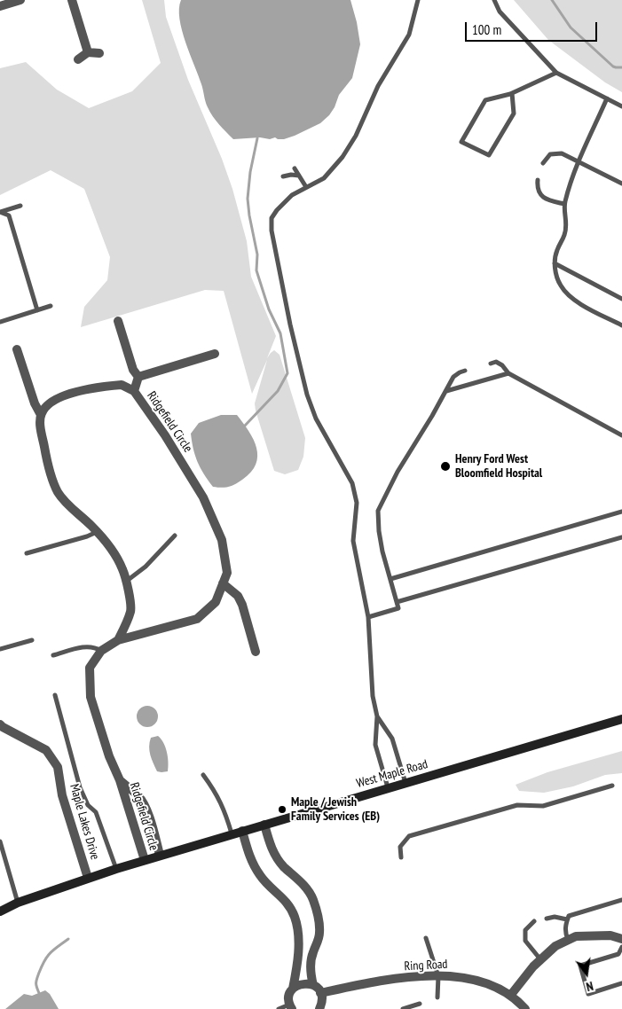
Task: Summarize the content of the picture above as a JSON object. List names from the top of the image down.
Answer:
{
  "streets": {
    "main road": ["West Maple Road"],
    "street": ["Ridgefield Circle", "Maple Lakes Drive", "Ring Road"]
  },
  "crossings": [
    ["Ridgefield Circle", "West Maple Road"],
    ["West Maple Road", "Maple Lakes Drive"]
  ],
  "places": ["Henry Ford West Bloomfield Hospital", "Maple / Jewish Family Services (EB)"],
  "scale_bar": "100 m",
  "north": "bottom"
}
